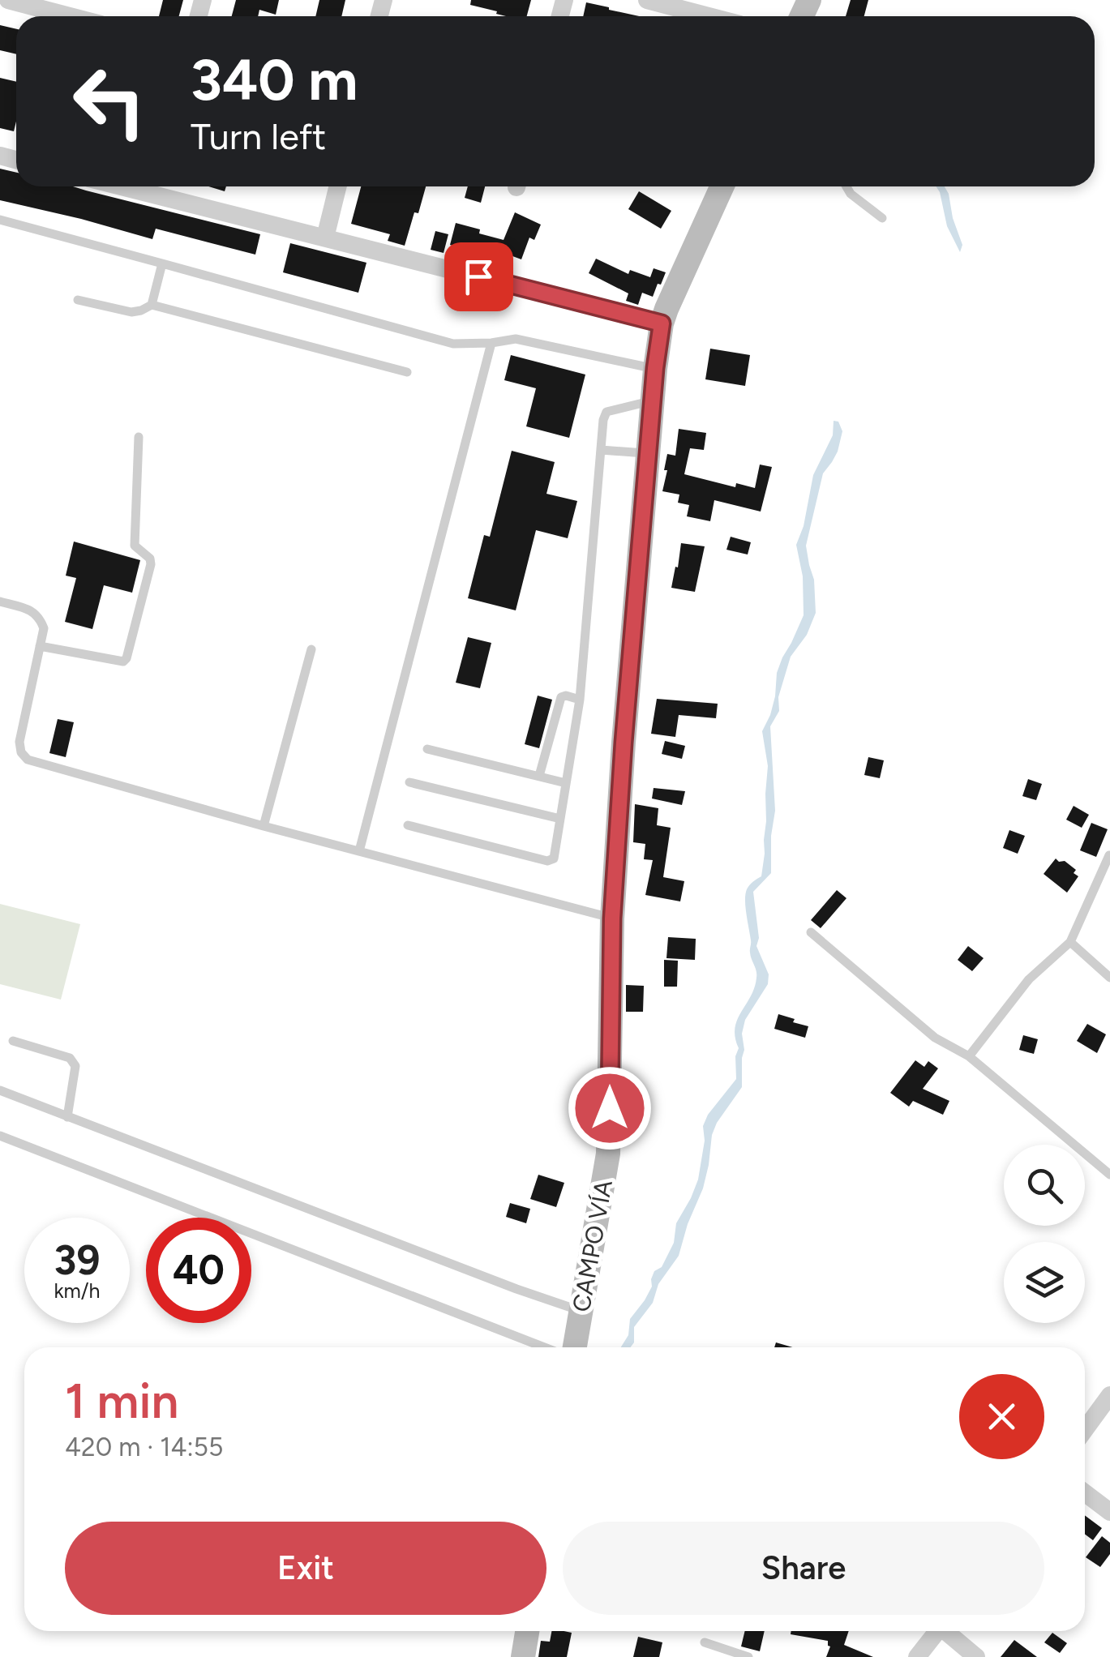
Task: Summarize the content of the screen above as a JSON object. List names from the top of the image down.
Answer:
{
  "streets": {
    "street": ["CAMPO VÍA"]
  },
  "page": {
    "turn": ["340 m", "Turn left"],
    "speed": "39 km/h",
    "limit": "40",
    "heading": ["1 min", "420 m · 14:55"],
    "buttons": ["Exit", "Share"]
  }
}
